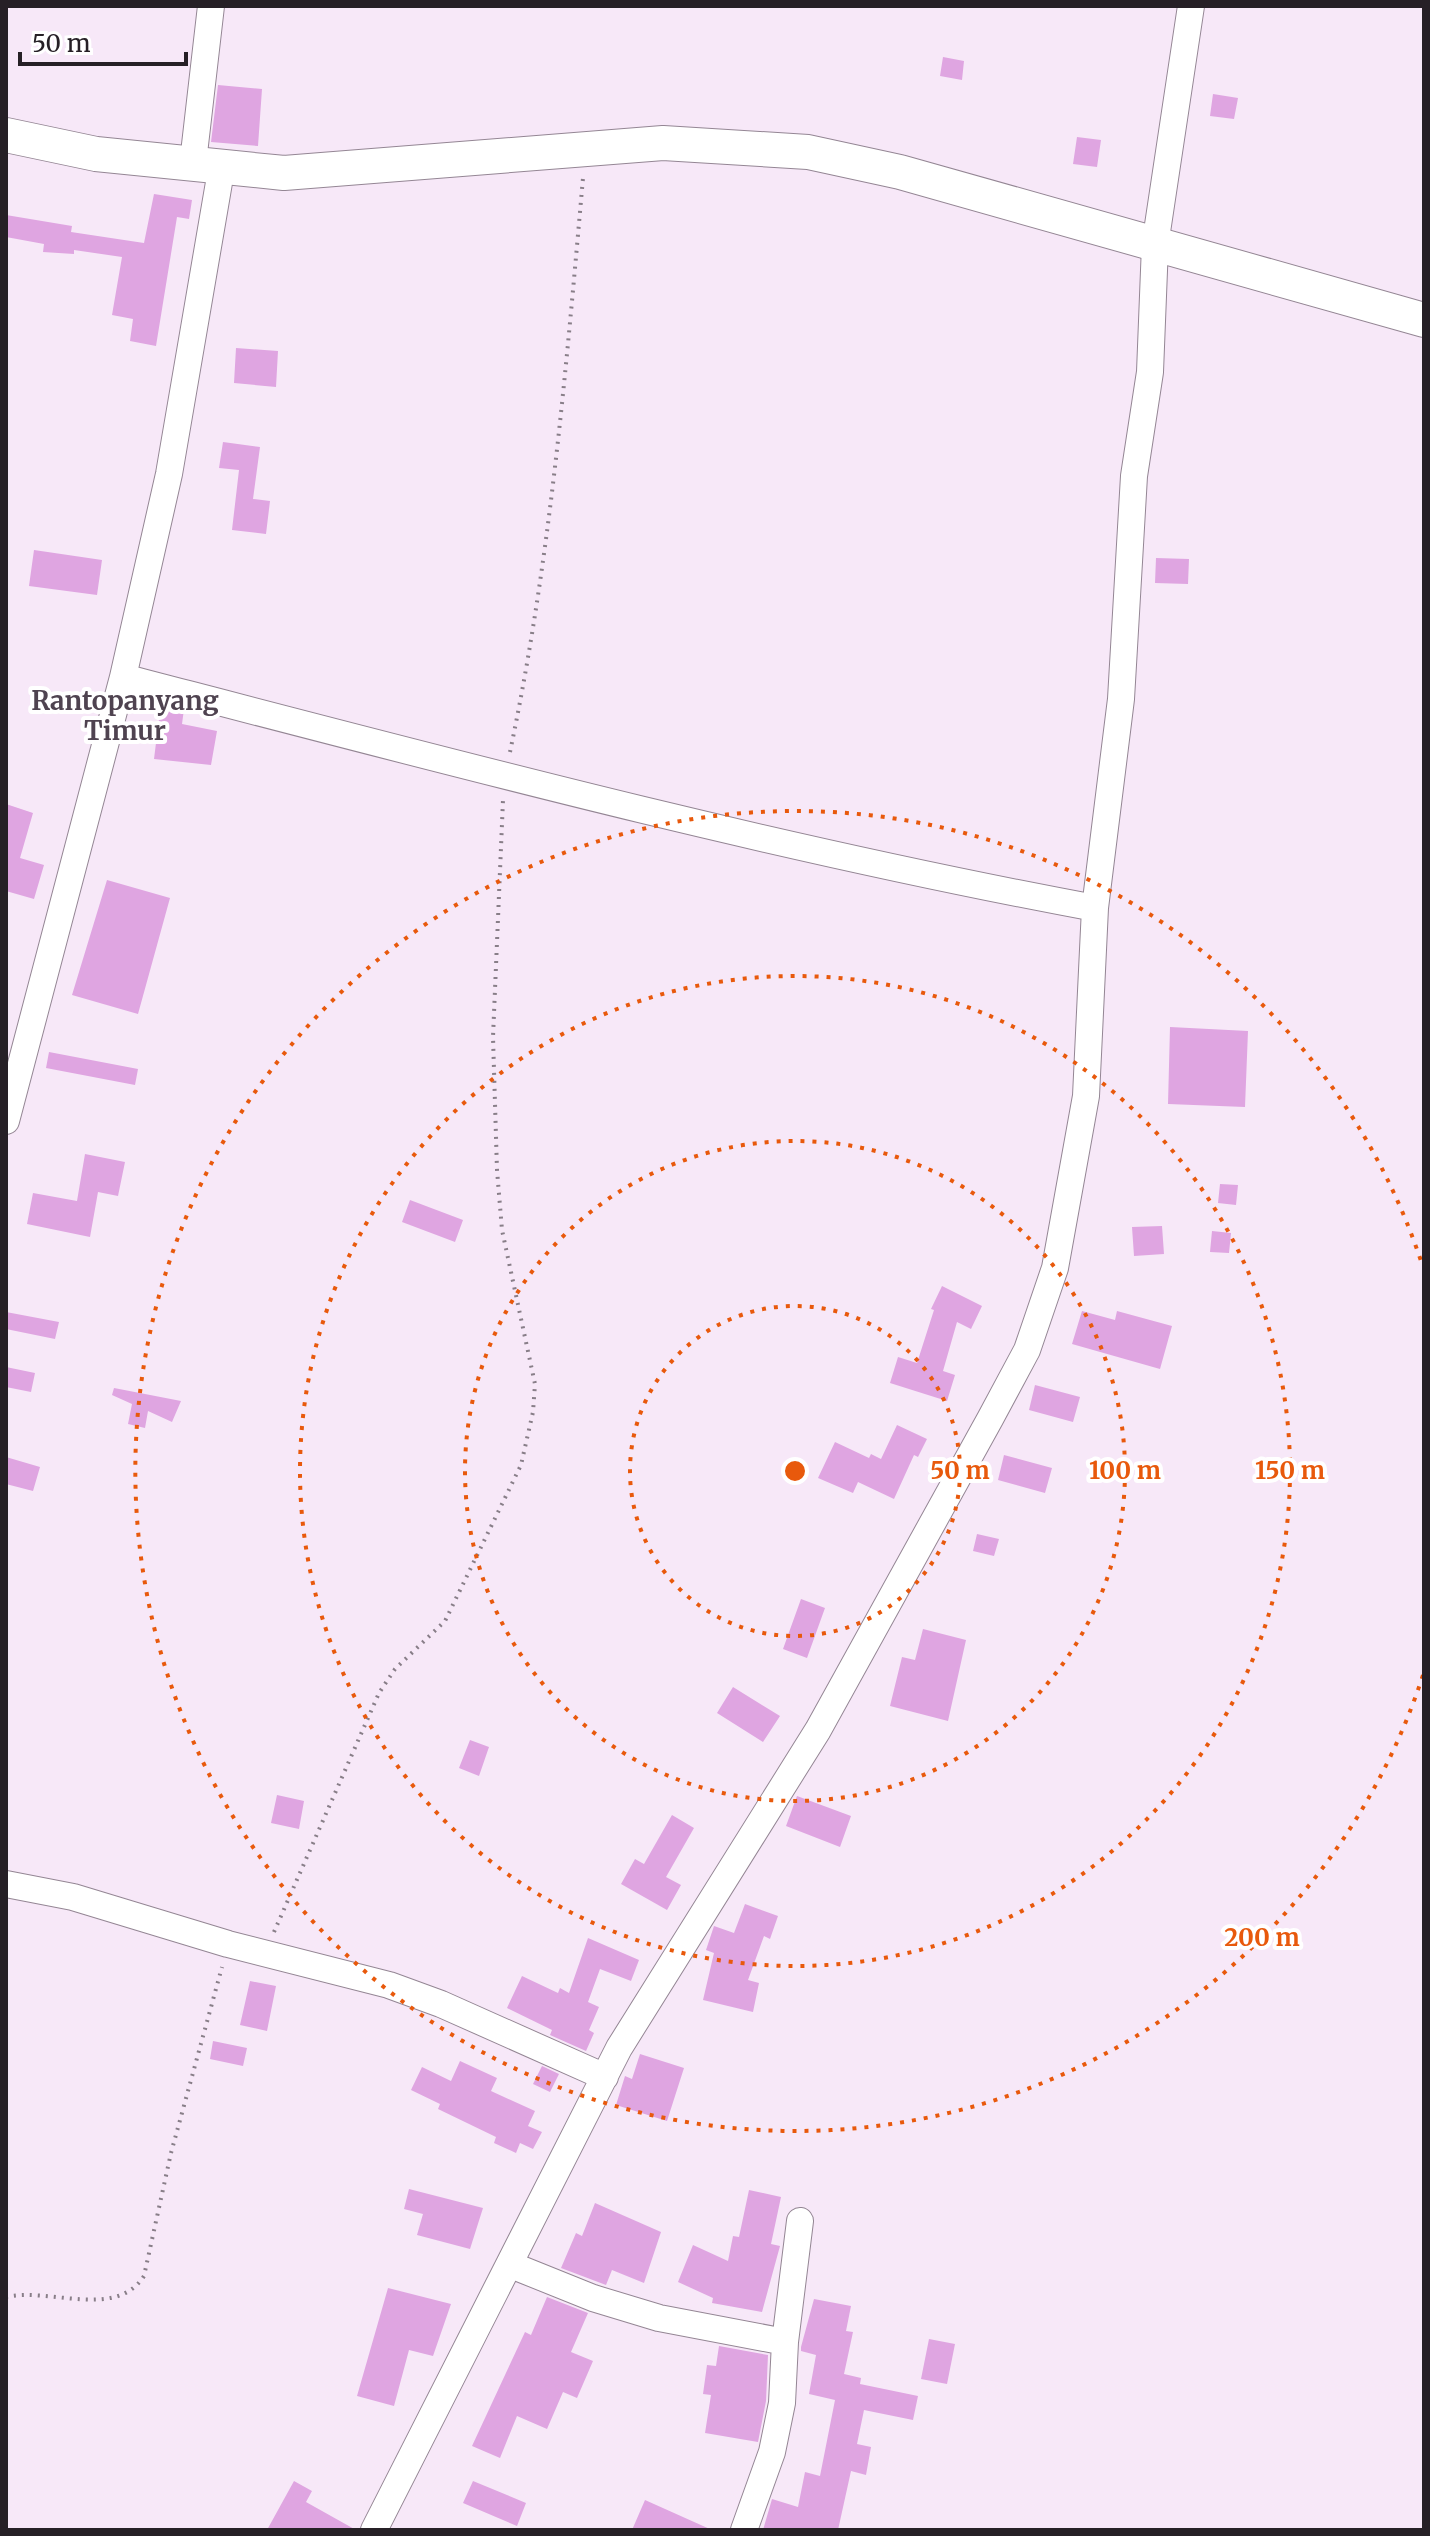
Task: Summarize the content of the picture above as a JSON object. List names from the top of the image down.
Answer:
{
  "districts": ["Rantopanyang Timur"],
  "scale_bar": "50 m",
  "rings": [
    "50 m",
    "100 m",
    "150 m",
    "200 m"
  ]
}
